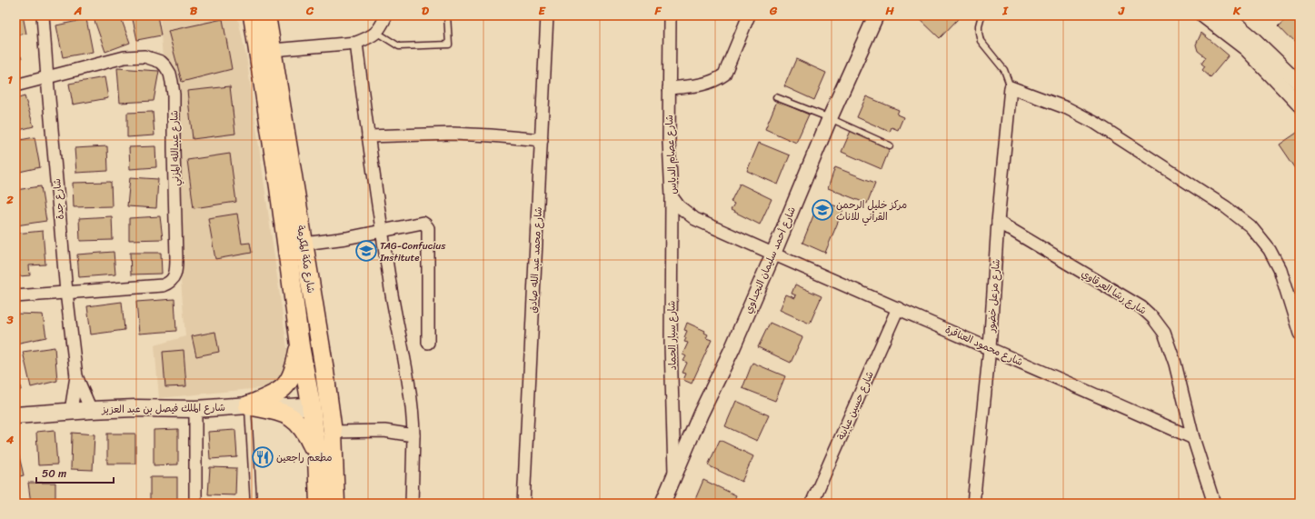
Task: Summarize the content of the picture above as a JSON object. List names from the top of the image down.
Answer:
{
  "streets": {
    "main road": ["شارع مكة المكرمة", "شارع الملك فيصل بن عبد العزيز"],
    "street": [
      "شارع عبدالله المزني",
      "شارع عصام الدباس",
      "شارع جدة",
      "شارع محمد عبد الله صادق",
      "شارع أحمد سليمان النجداوي",
      "شارع رشا العرقاوي",
      "شارع مزعل خضور",
      "شارع سيار الحماد",
      "شارع محمود العناقرة",
      "شارع حسين عبابنة"
    ]
  },
  "crossings": [
    ["شارع عبدالله المزني", "شارع جدة"],
    ["شارع عصام الدباس", "شارع أحمد سليمان النجداوي"],
    ["شارع عصام الدباس", "شارع سيار الحماد"],
    ["شارع عصام الدباس", "شارع محمود العناقرة"],
    ["شارع جدة", "شارع الملك فيصل بن عبد العزيز"],
    ["شارع مكة المكرمة", "شارع الملك فيصل بن عبد العزيز"],
    ["شارع أحمد سليمان النجداوي", "شارع سيار الحماد"],
    ["شارع أحمد سليمان النجداوي", "شارع محمود العناقرة"],
    ["شارع رشا العرقاوي", "شارع مزعل خضور"],
    ["شارع رشا العرقاوي", "شارع محمود العناقرة"],
    ["شارع مزعل خضور", "شارع محمود العناقرة"],
    ["شارع محمود العناقرة", "شارع حسين عبابنة"]
  ],
  "places": {
    "school or university": ["مركز خليل الرحمن القرأني للاناث", "TAG-Confucius Institute"],
    "restaurant": ["مطعم راجعين"]
  },
  "scale_bar": "50 m",
  "grid": {
    "columns": [
      "A",
      "B",
      "C",
      "D",
      "E",
      "F",
      "G",
      "H",
      "I",
      "J",
      "K"
    ],
    "rows": [
      "1",
      "2",
      "3",
      "4"
    ]
  }
}
